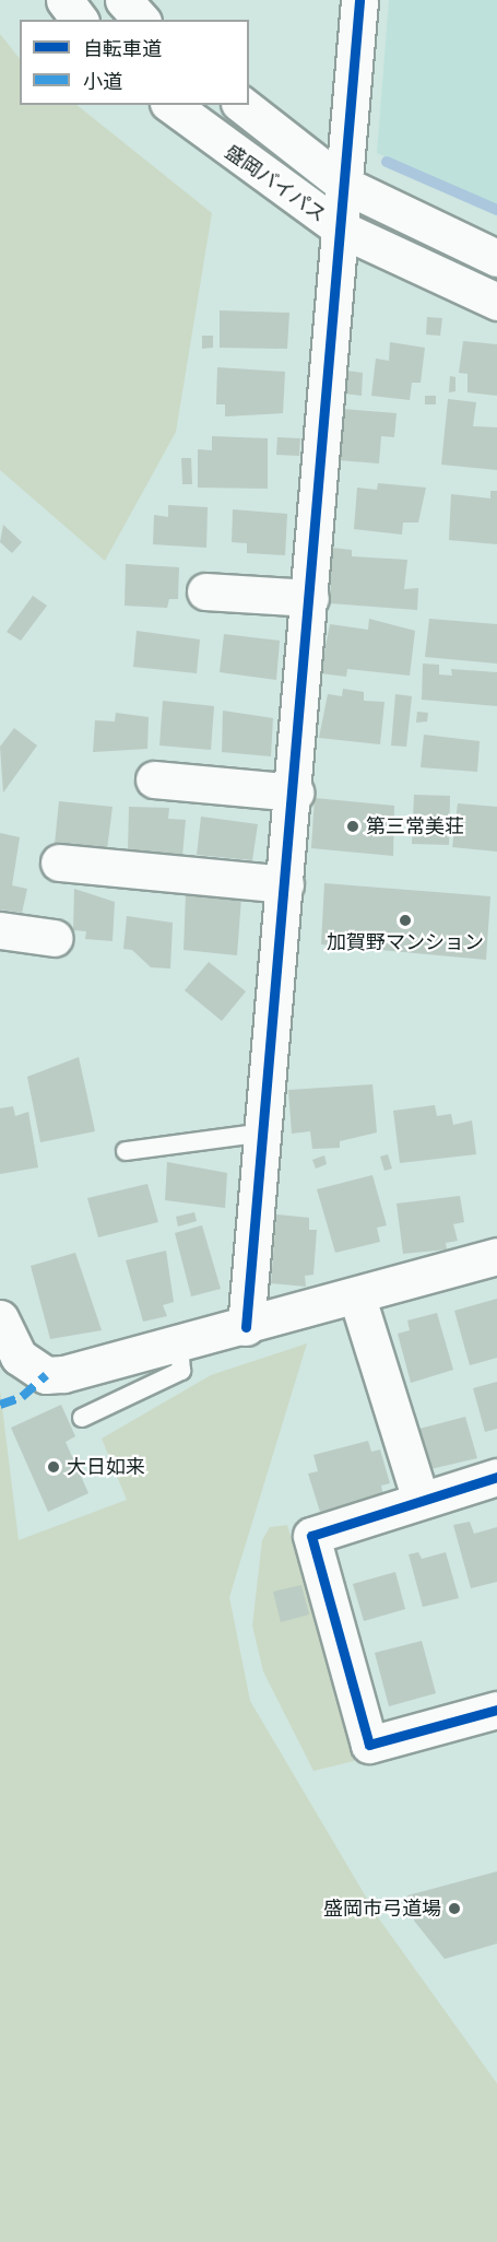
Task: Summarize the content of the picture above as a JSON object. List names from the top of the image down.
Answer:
{
  "streets": {
    "main road": ["盛岡バイパス"]
  },
  "places": [
    "第三常美荘",
    "加賀野マンション",
    "大日如来",
    "盛岡市弓道場"
  ],
  "legend": ["自転車道", "小道"]
}
